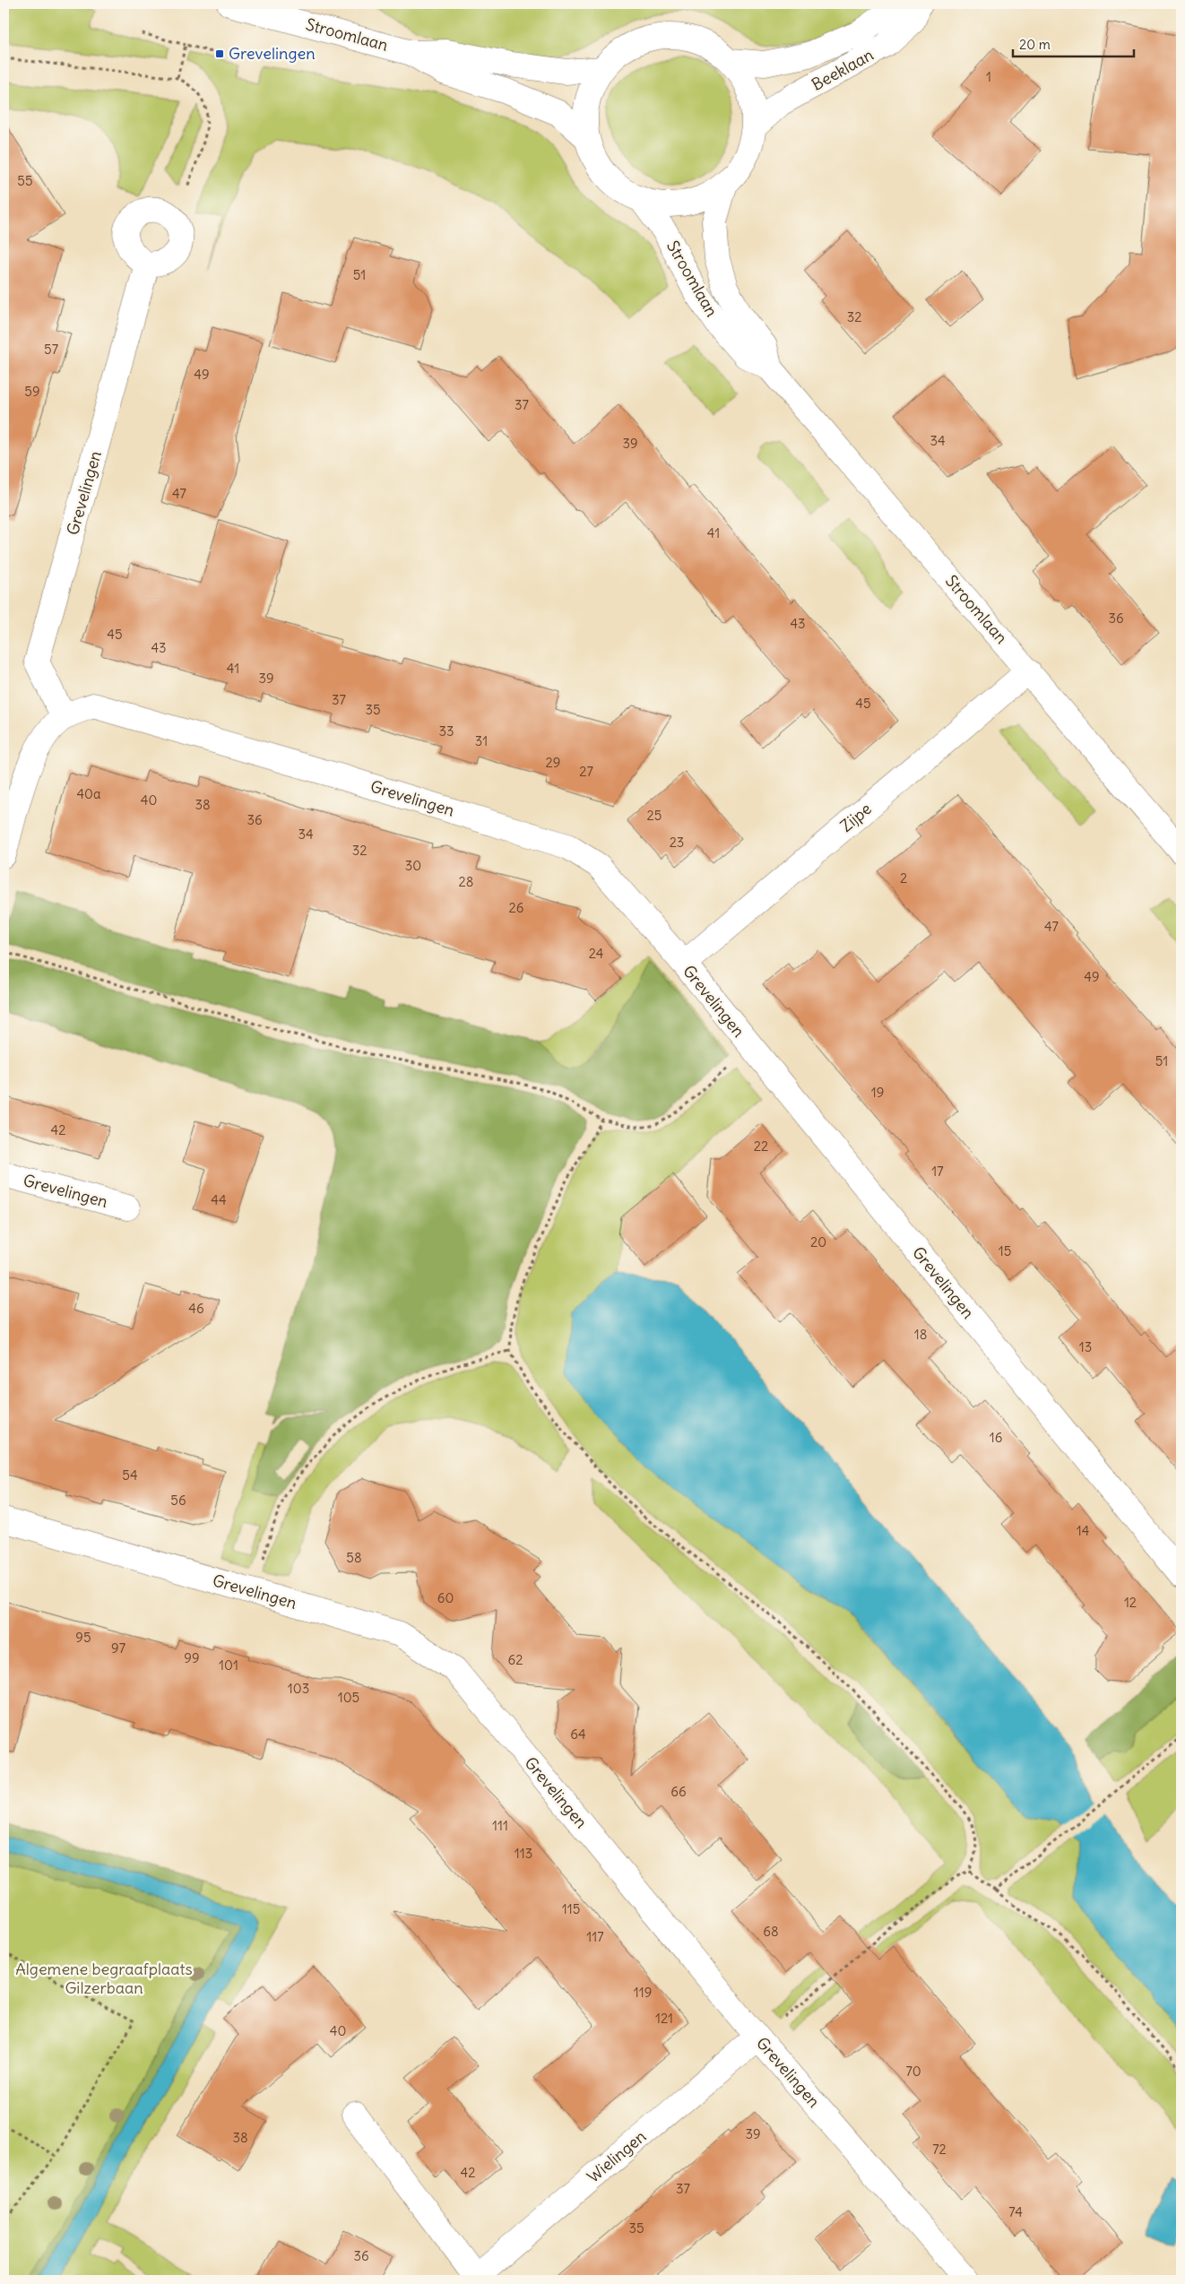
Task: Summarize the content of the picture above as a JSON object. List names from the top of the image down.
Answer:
{
  "streets": {
    "street": [
      "Stroomlaan",
      "Beeklaan",
      "Grevelingen",
      "Zijpe",
      "Wielingen"
    ]
  },
  "crossings": [
    ["Stroomlaan", "Zijpe"],
    ["Grevelingen", "Zijpe"],
    ["Grevelingen", "Wielingen"]
  ],
  "parks": ["Algemene begraafplaats Gilzerbaan"],
  "places": {
    "transit": ["Grevelingen"]
  },
  "house_numbers": [
    "1",
    "55",
    "51",
    "32",
    "57",
    "49",
    "59",
    "37",
    "34",
    "39",
    "47",
    "41",
    "36",
    "43",
    "45",
    "43",
    "41",
    "39",
    "37",
    "45",
    "35",
    "33",
    "31",
    "29",
    "27",
    "40a",
    "40",
    "38",
    "25",
    "36",
    "34",
    "23",
    "32",
    "30",
    "2",
    "28",
    "26",
    "47",
    "24",
    "49",
    "51",
    "19",
    "42",
    "22",
    "17",
    "44",
    "20",
    "15",
    "46",
    "18",
    "13",
    "16",
    "54",
    "56",
    "14",
    "58",
    "60",
    "12",
    "95",
    "97",
    "99",
    "62",
    "101",
    "103",
    "105",
    "64",
    "66",
    "111",
    "113",
    "115",
    "68",
    "117",
    "119",
    "121",
    "40",
    "70",
    "39",
    "38",
    "72",
    "42",
    "37",
    "74",
    "35",
    "36"
  ],
  "scale_bar": "20 m"
}
